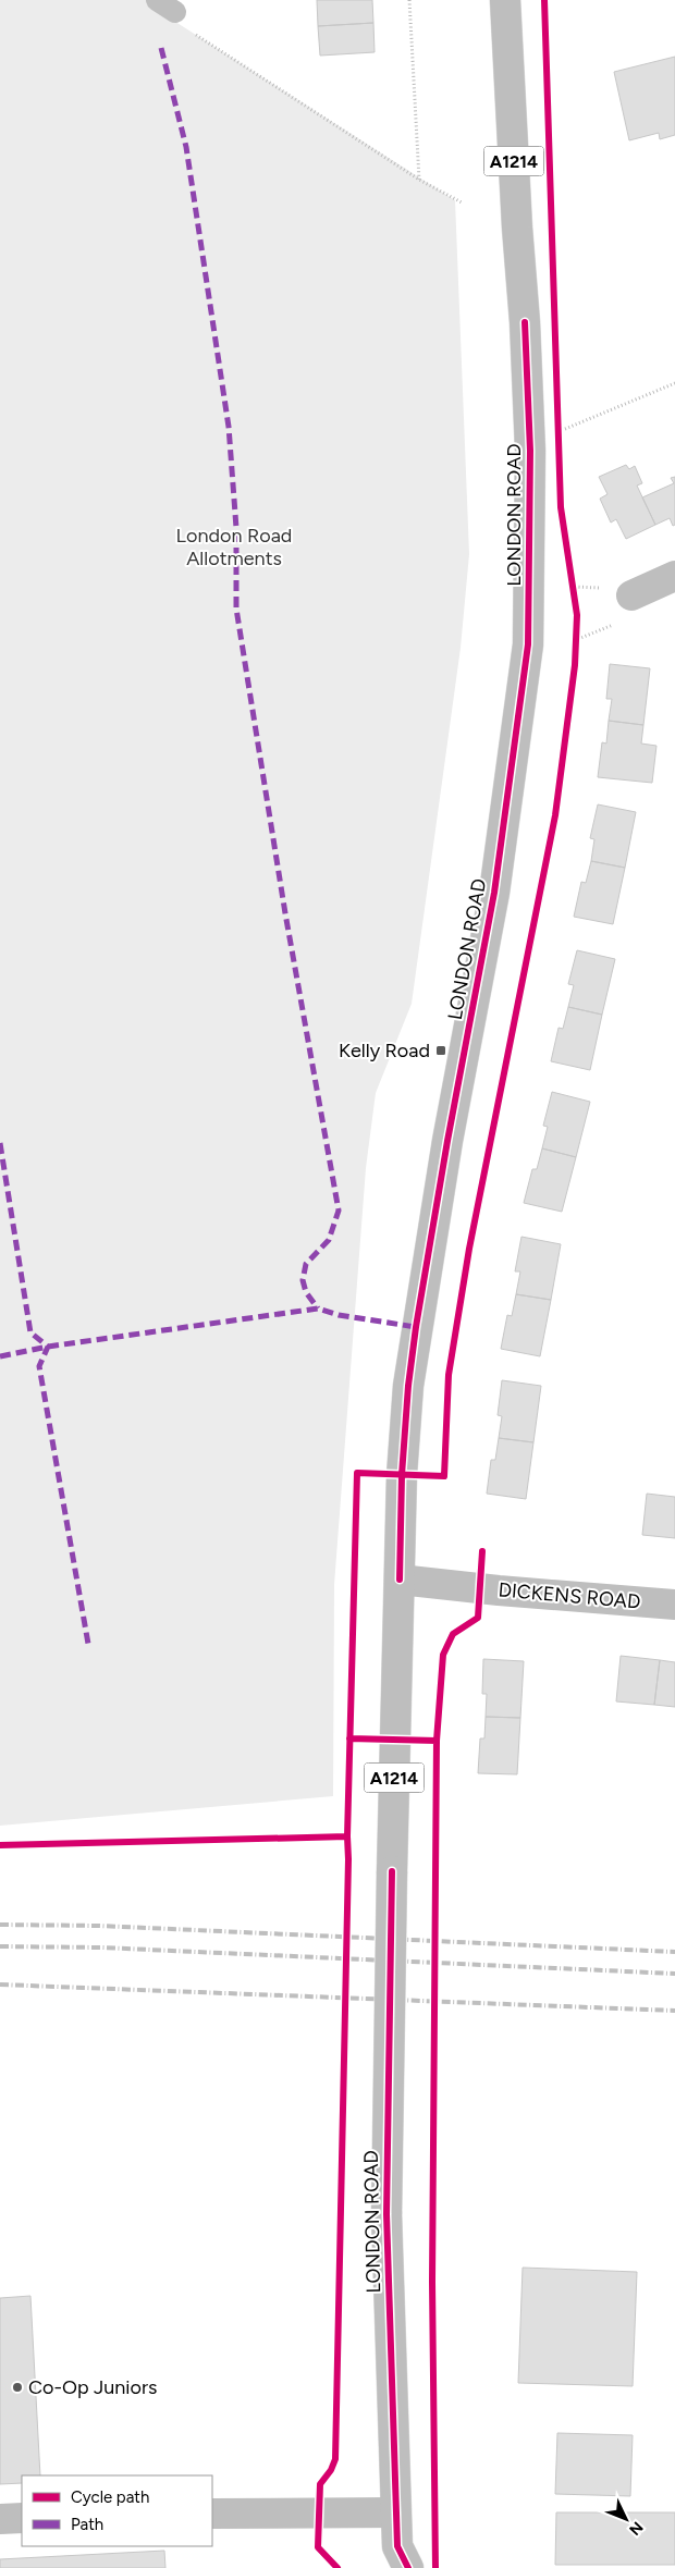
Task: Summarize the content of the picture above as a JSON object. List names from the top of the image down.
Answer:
{
  "streets": {
    "main road": ["A1214", "LONDON ROAD", "DICKENS ROAD"]
  },
  "crossings": [
    ["LONDON ROAD", "DICKENS ROAD"]
  ],
  "parks": ["London Road Allotments"],
  "places": {
    "transit": ["Kelly Road"],
    "other": ["Co-Op Juniors"]
  },
  "legend": ["Cycle path", "Path"],
  "north": "bottom right"
}
